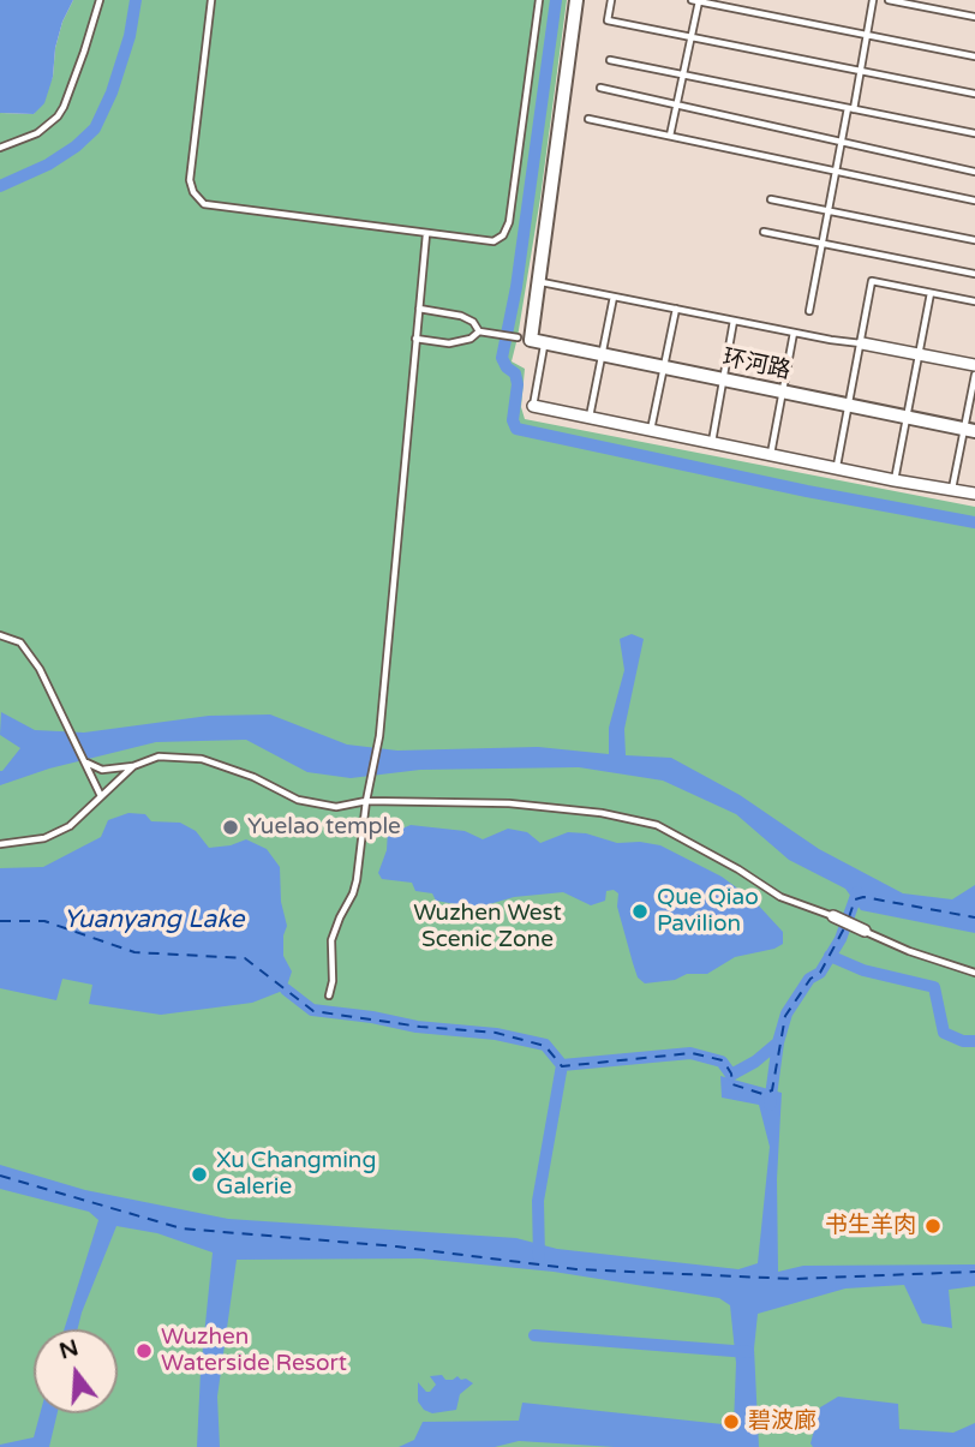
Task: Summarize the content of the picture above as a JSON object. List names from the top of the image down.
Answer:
{
  "streets": {
    "street": ["环河路"]
  },
  "water": ["Yuanyang Lake"],
  "parks": ["Wuzhen West Scenic Zone"],
  "places": [
    "Yuelao temple",
    "Que Qiao Pavilion",
    "Xu Changming Galerie",
    "书生羊肉",
    "Wuzhen Waterside Resort",
    "碧波廊"
  ],
  "north": "top"
}
